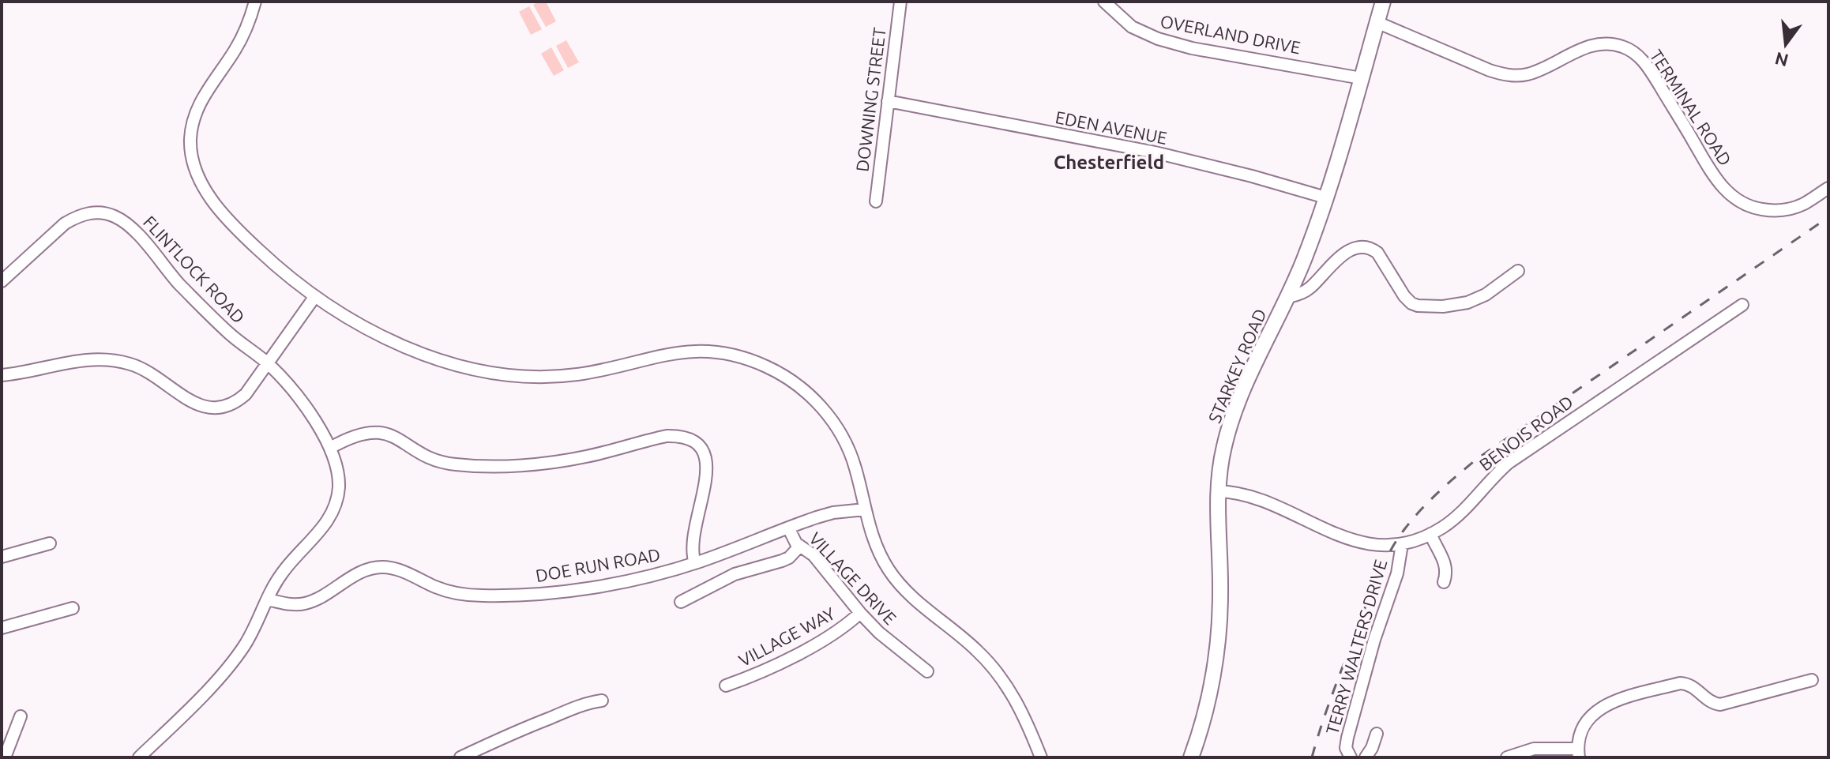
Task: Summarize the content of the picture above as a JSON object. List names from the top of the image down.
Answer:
{
  "streets": {
    "main road": ["STARKEY ROAD"],
    "street": [
      "OVERLAND DRIVE",
      "DOWNING STREET",
      "TERMINAL ROAD",
      "EDEN AVENUE",
      "FLINTLOCK ROAD",
      "BENOIS ROAD",
      "DOE RUN ROAD",
      "VILLAGE DRIVE",
      "VILLAGE WAY",
      "TERRY WALTERS DRIVE"
    ]
  },
  "crossings": [
    ["OVERLAND DRIVE", "STARKEY ROAD"],
    ["DOWNING STREET", "EDEN AVENUE"],
    ["TERMINAL ROAD", "STARKEY ROAD"],
    ["EDEN AVENUE", "STARKEY ROAD"],
    ["FLINTLOCK ROAD", "DOE RUN ROAD"],
    ["STARKEY ROAD", "BENOIS ROAD"],
    ["BENOIS ROAD", "TERRY WALTERS DRIVE"],
    ["DOE RUN ROAD", "VILLAGE DRIVE"],
    ["VILLAGE DRIVE", "VILLAGE WAY"]
  ],
  "districts": ["Chesterfield"],
  "north": "bottom"
}
